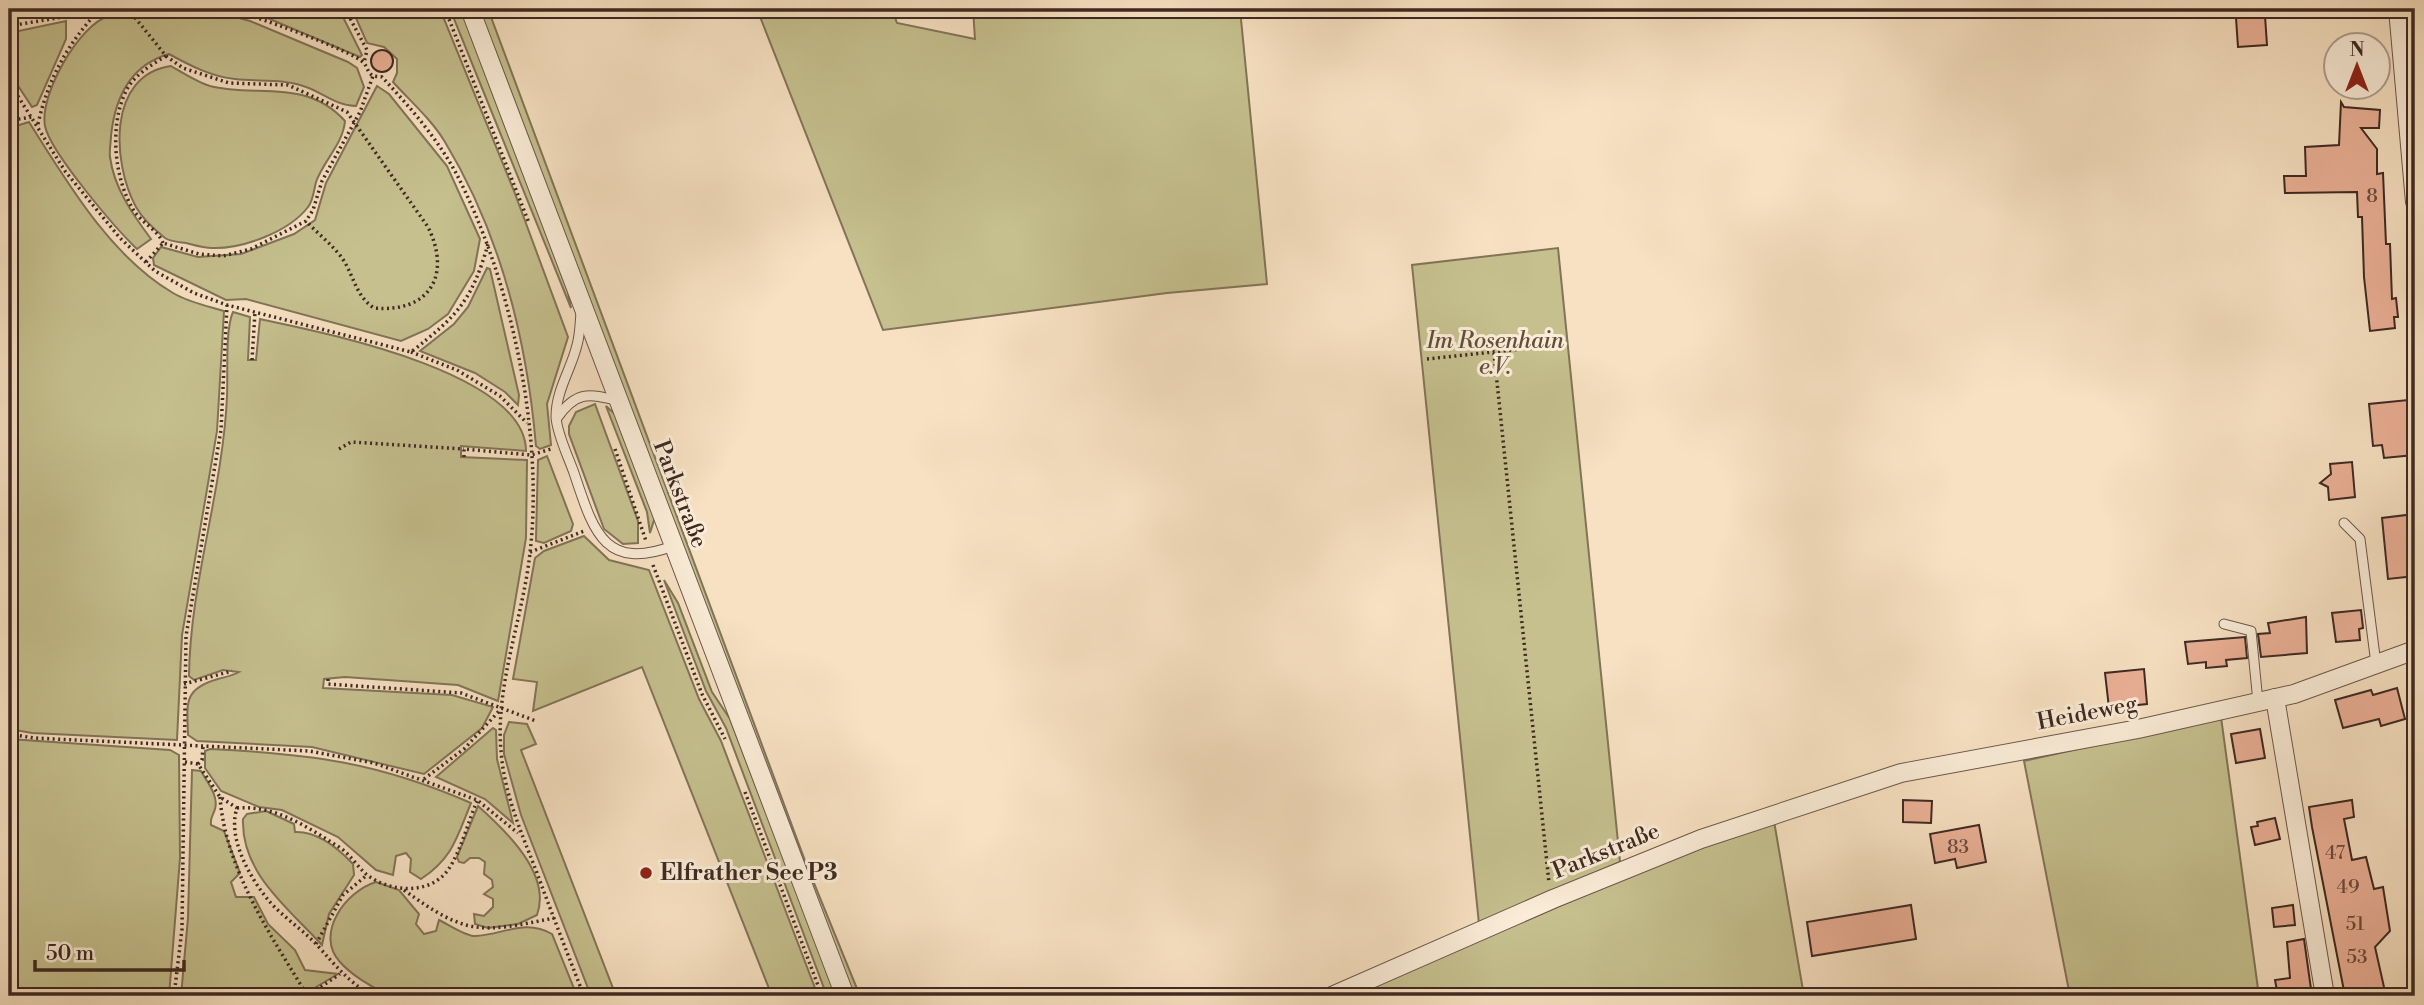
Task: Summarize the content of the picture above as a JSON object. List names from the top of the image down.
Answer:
{
  "streets": {
    "street": ["Parkstraße", "Heideweg"]
  },
  "crossings": [
    ["Parkstraße", "Heideweg"]
  ],
  "parks": ["Im Rosenhain e.V."],
  "places": ["Elfrather See P3"],
  "house_numbers": [
    "8",
    "83",
    "47",
    "49",
    "51",
    "53"
  ],
  "scale_bar": "50 m",
  "north": "top"
}
